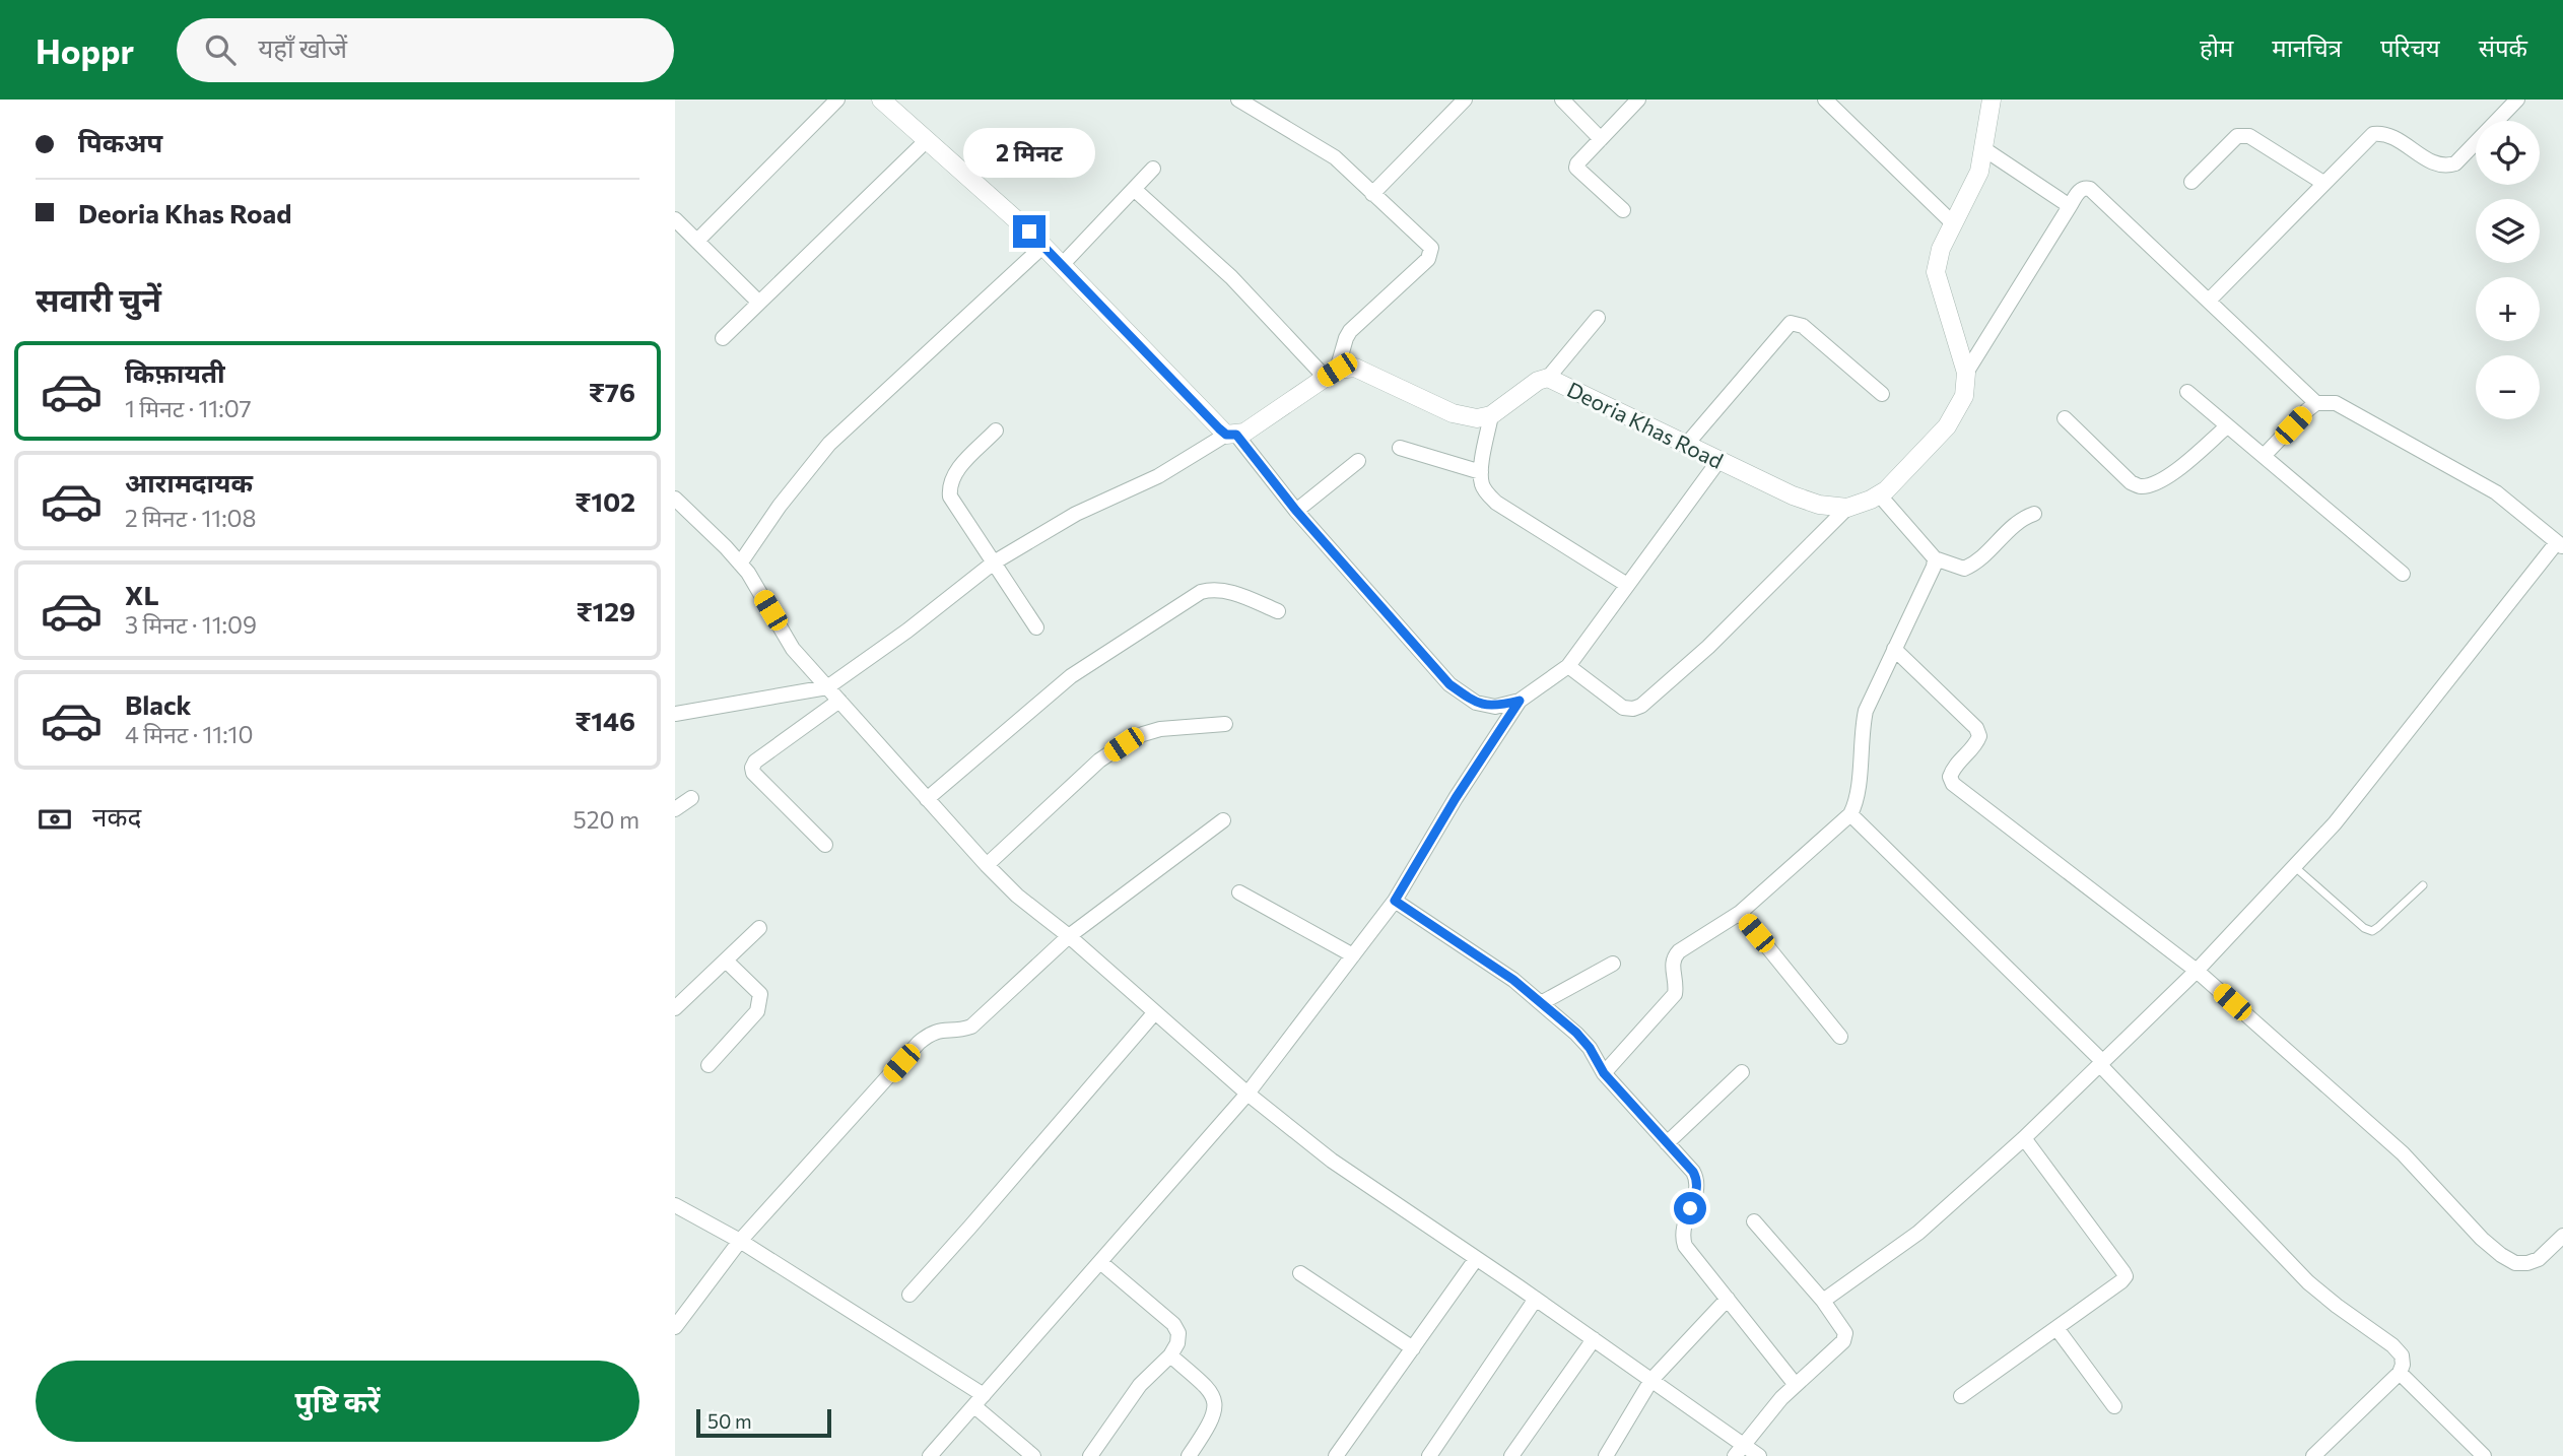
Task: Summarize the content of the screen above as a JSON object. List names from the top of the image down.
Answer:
{
  "streets": {
    "street": ["Deoria Khas Road"]
  },
  "scale_bar": "50 m",
  "page": {
    "header": "Hoppr",
    "search": "यहाँ खोजें",
    "nav": [
      "होम",
      "मानचित्र",
      "परिचय",
      "संपर्क"
    ],
    "banner": ["पिकअप", "Deoria Khas Road"],
    "map_buttons": ["+", "−"],
    "bubble": "2 मिनट",
    "heading": "सवारी चुनें",
    "list": [
      {
        "name": "किफ़ायती",
        "note": "1 मिनट · 11:07",
        "value": "₹76"
      },
      {
        "name": "आरामदायक",
        "note": "2 मिनट · 11:08",
        "value": "₹102"
      },
      {
        "name": "XL",
        "note": "3 मिनट · 11:09",
        "value": "₹129"
      },
      {
        "name": "Black",
        "note": "4 मिनट · 11:10",
        "value": "₹146"
      }
    ],
    "pay": ["नकद", "520 m"],
    "buttons": "पुष्टि करें",
    "scale": "50 m"
  }
}
